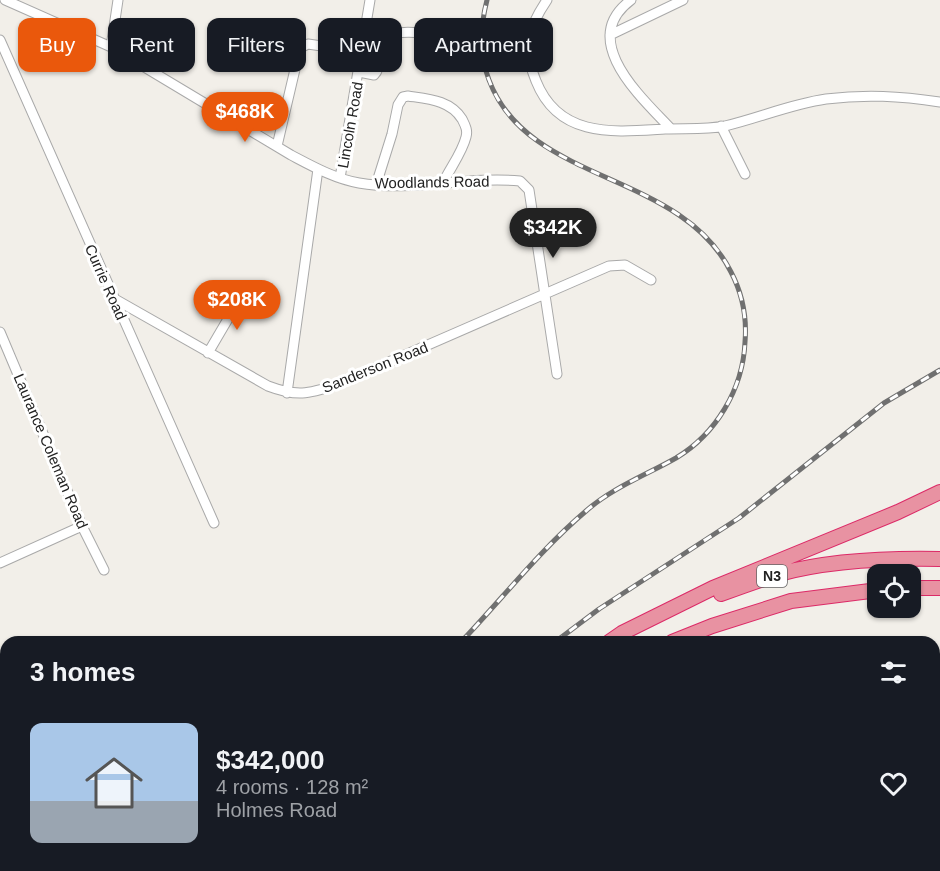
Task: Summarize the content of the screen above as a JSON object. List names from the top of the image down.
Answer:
{
  "streets": {
    "highway": ["N3"],
    "street": [
      "Lincoln Road",
      "Woodlands Road",
      "Currie Road",
      "Sanderson Road",
      "Laurance Coleman Road"
    ]
  },
  "crossings": [
    ["Lincoln Road", "Woodlands Road"],
    ["Woodlands Road", "Sanderson Road"],
    ["Currie Road", "Sanderson Road"]
  ],
  "page": {
    "chip": [
      "Buy",
      "Rent",
      "Filters",
      "New",
      "Apartment"
    ],
    "price": ["$468K", "$342K", "$208K"],
    "heading": "3 homes",
    "list": [
      {
        "name": "$342,000",
        "note": "4 rooms · 128 m² · Holmes Road"
      }
    ]
  }
}
